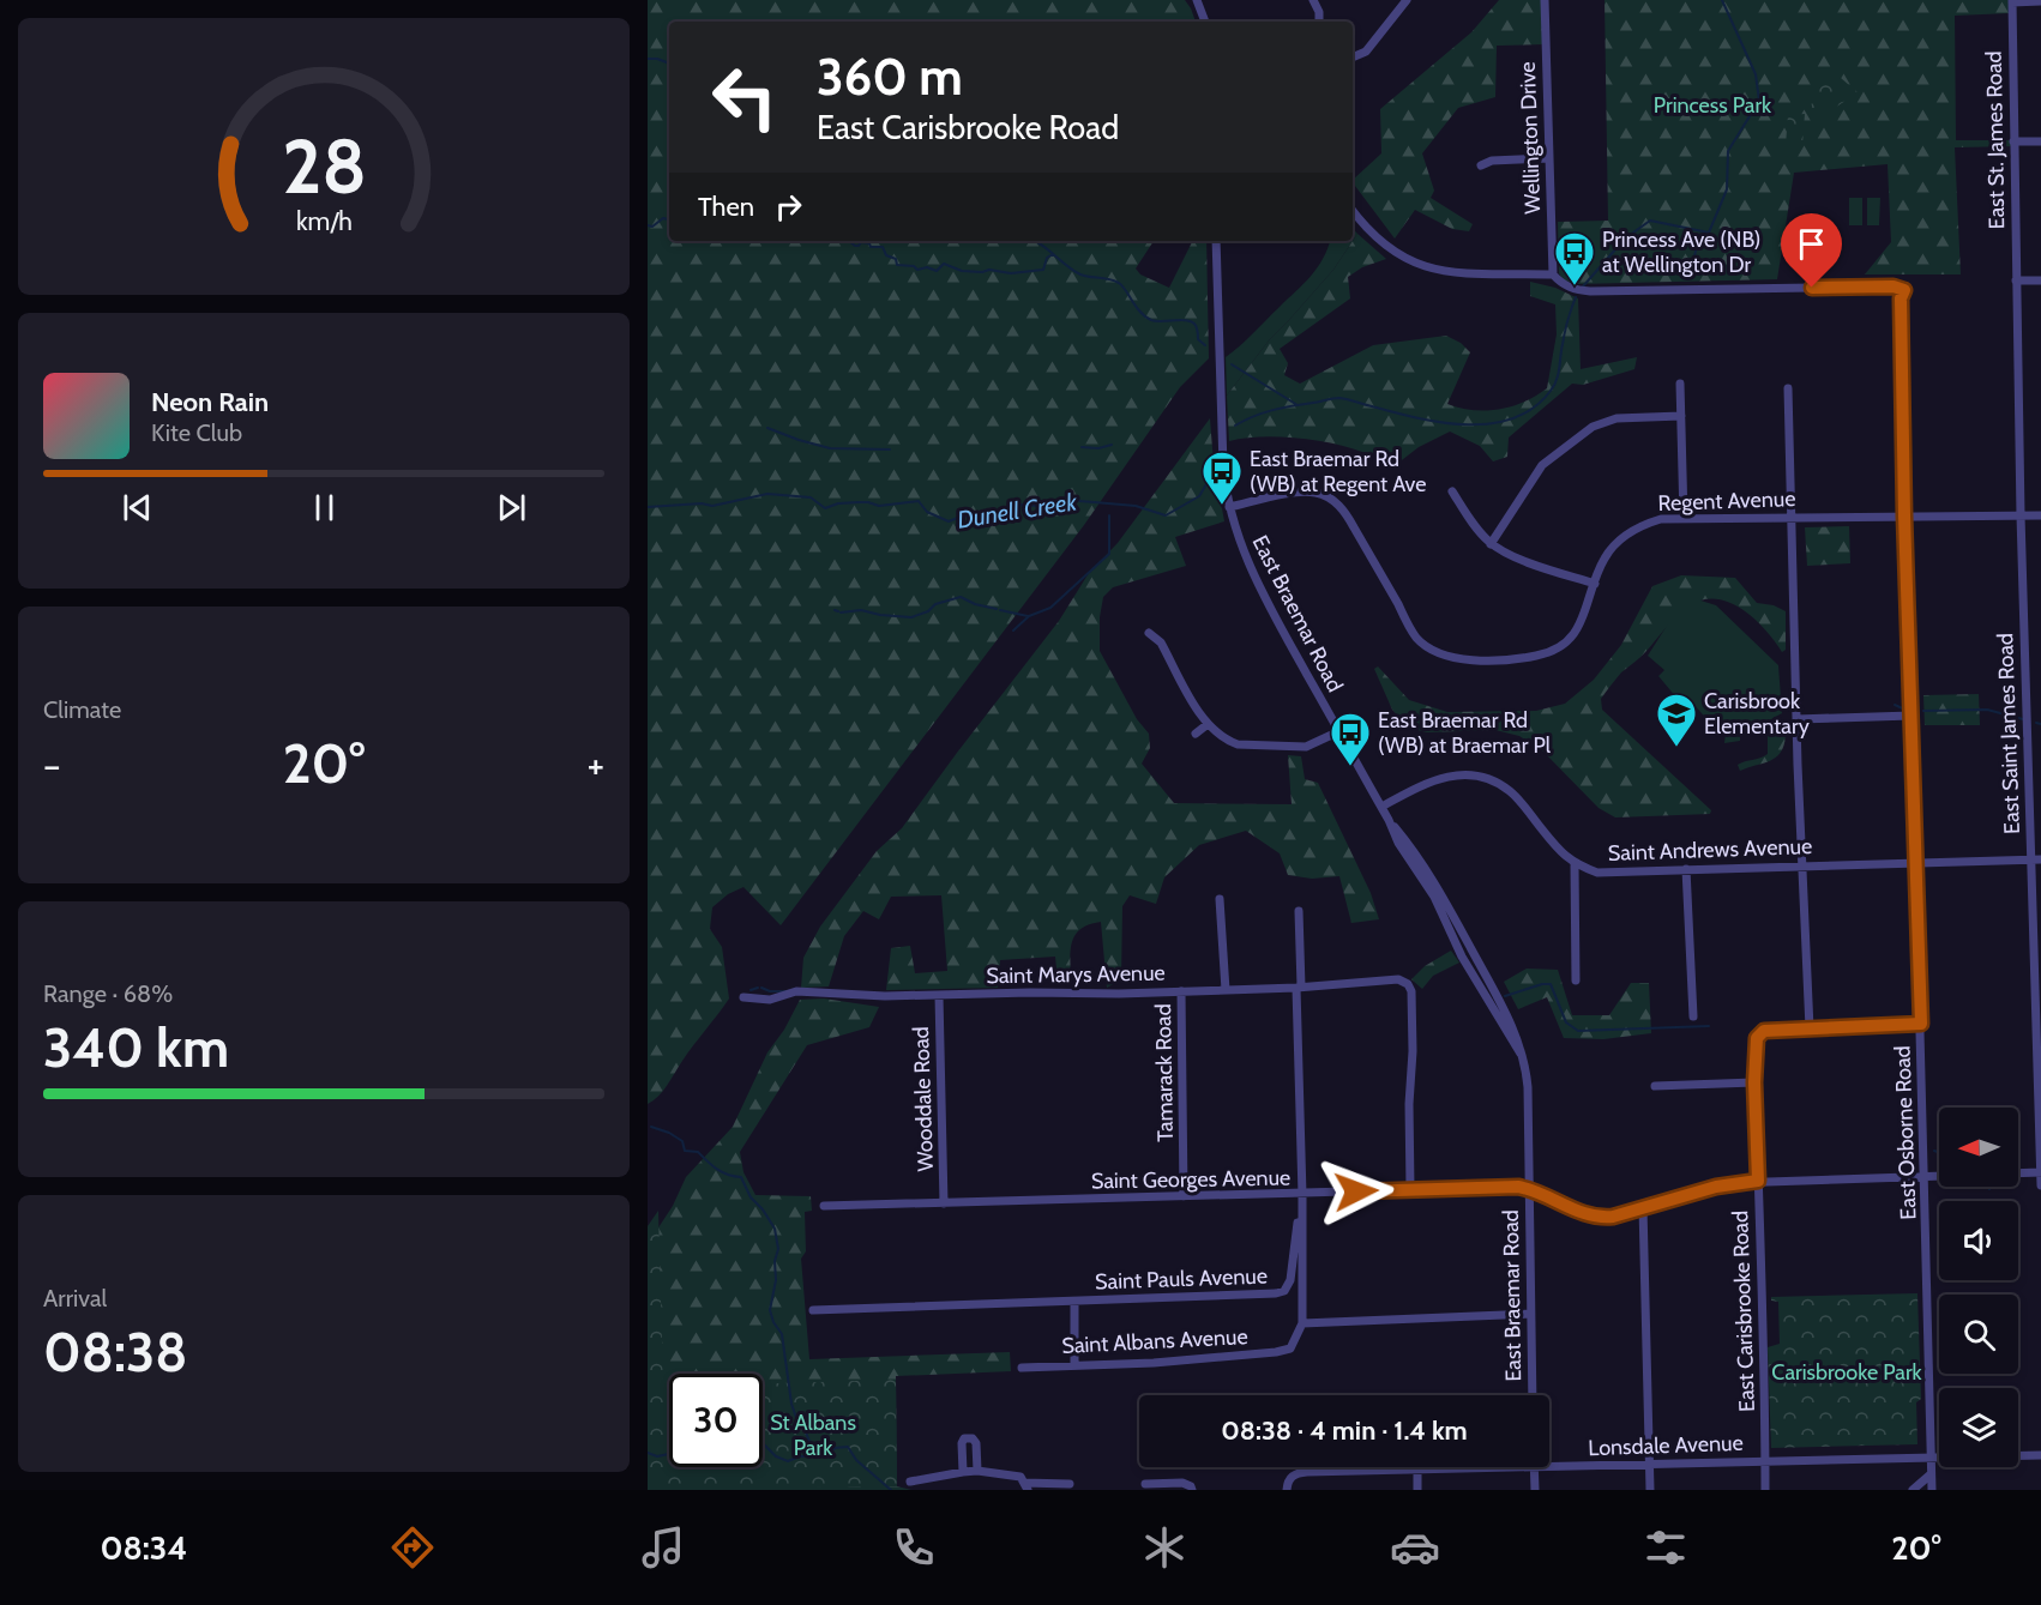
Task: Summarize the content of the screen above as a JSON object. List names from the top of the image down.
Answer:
{
  "streets": {
    "street": [
      "Wellington Drive",
      "East St. James Road",
      "Regent Avenue",
      "East Braemar Road",
      "East Saint James Road",
      "Saint Andrews Avenue",
      "Saint Marys Avenue",
      "Tamarack Road",
      "Wooddale Road",
      "East Osborne Road",
      "Saint Georges Avenue",
      "Saint Pauls Avenue",
      "East Carisbrooke Road",
      "Saint Albans Avenue",
      "Lonsdale Avenue"
    ]
  },
  "crossings": [
    ["Wellington Drive", "East Osborne Road"],
    ["East St. James Road", "East Saint James Road"],
    ["Regent Avenue", "East Braemar Road"],
    ["Regent Avenue", "East Saint James Road"],
    ["Regent Avenue", "East Osborne Road"],
    ["East Braemar Road", "Saint Georges Avenue"],
    ["East Saint James Road", "Saint Andrews Avenue"],
    ["Saint Andrews Avenue", "East Osborne Road"],
    ["Saint Marys Avenue", "Tamarack Road"],
    ["Saint Marys Avenue", "Wooddale Road"],
    ["Saint Marys Avenue", "Saint Georges Avenue"],
    ["Tamarack Road", "Saint Georges Avenue"],
    ["Wooddale Road", "Saint Georges Avenue"],
    ["East Osborne Road", "Saint Georges Avenue"],
    ["East Osborne Road", "Lonsdale Avenue"],
    ["Saint Georges Avenue", "Saint Pauls Avenue"],
    ["Saint Georges Avenue", "East Carisbrooke Road"],
    ["Saint Pauls Avenue", "Saint Albans Avenue"],
    ["East Carisbrooke Road", "Lonsdale Avenue"]
  ],
  "water": ["Dunell Creek"],
  "parks": ["Princess Park", "Carisbrooke Park", "St Albans Park"],
  "places": {
    "bus stop": ["Princess Ave (NB) at Wellington Dr", "East Braemar Rd (WB) at Regent Ave", "East Braemar Rd (WB) at Braemar Pl"],
    "school or university": ["Carisbrook Elementary"]
  },
  "north": "left",
  "page": {
    "turn": ["360 m", "East Carisbrooke Road"],
    "then": "Then",
    "song": ["Neon Rain", "Kite Club"],
    "tile": [
      "Climate",
      ["Range · 68%", "340 km"],
      ["Arrival", "08:38"]
    ],
    "heat": ["−", "20°", "+"],
    "limit": "30",
    "trip": "08:38 · 4 min · 1.4 km",
    "tabs": ["08:34", "20°"],
    "gauge": ["28", "km/h"]
  }
}
